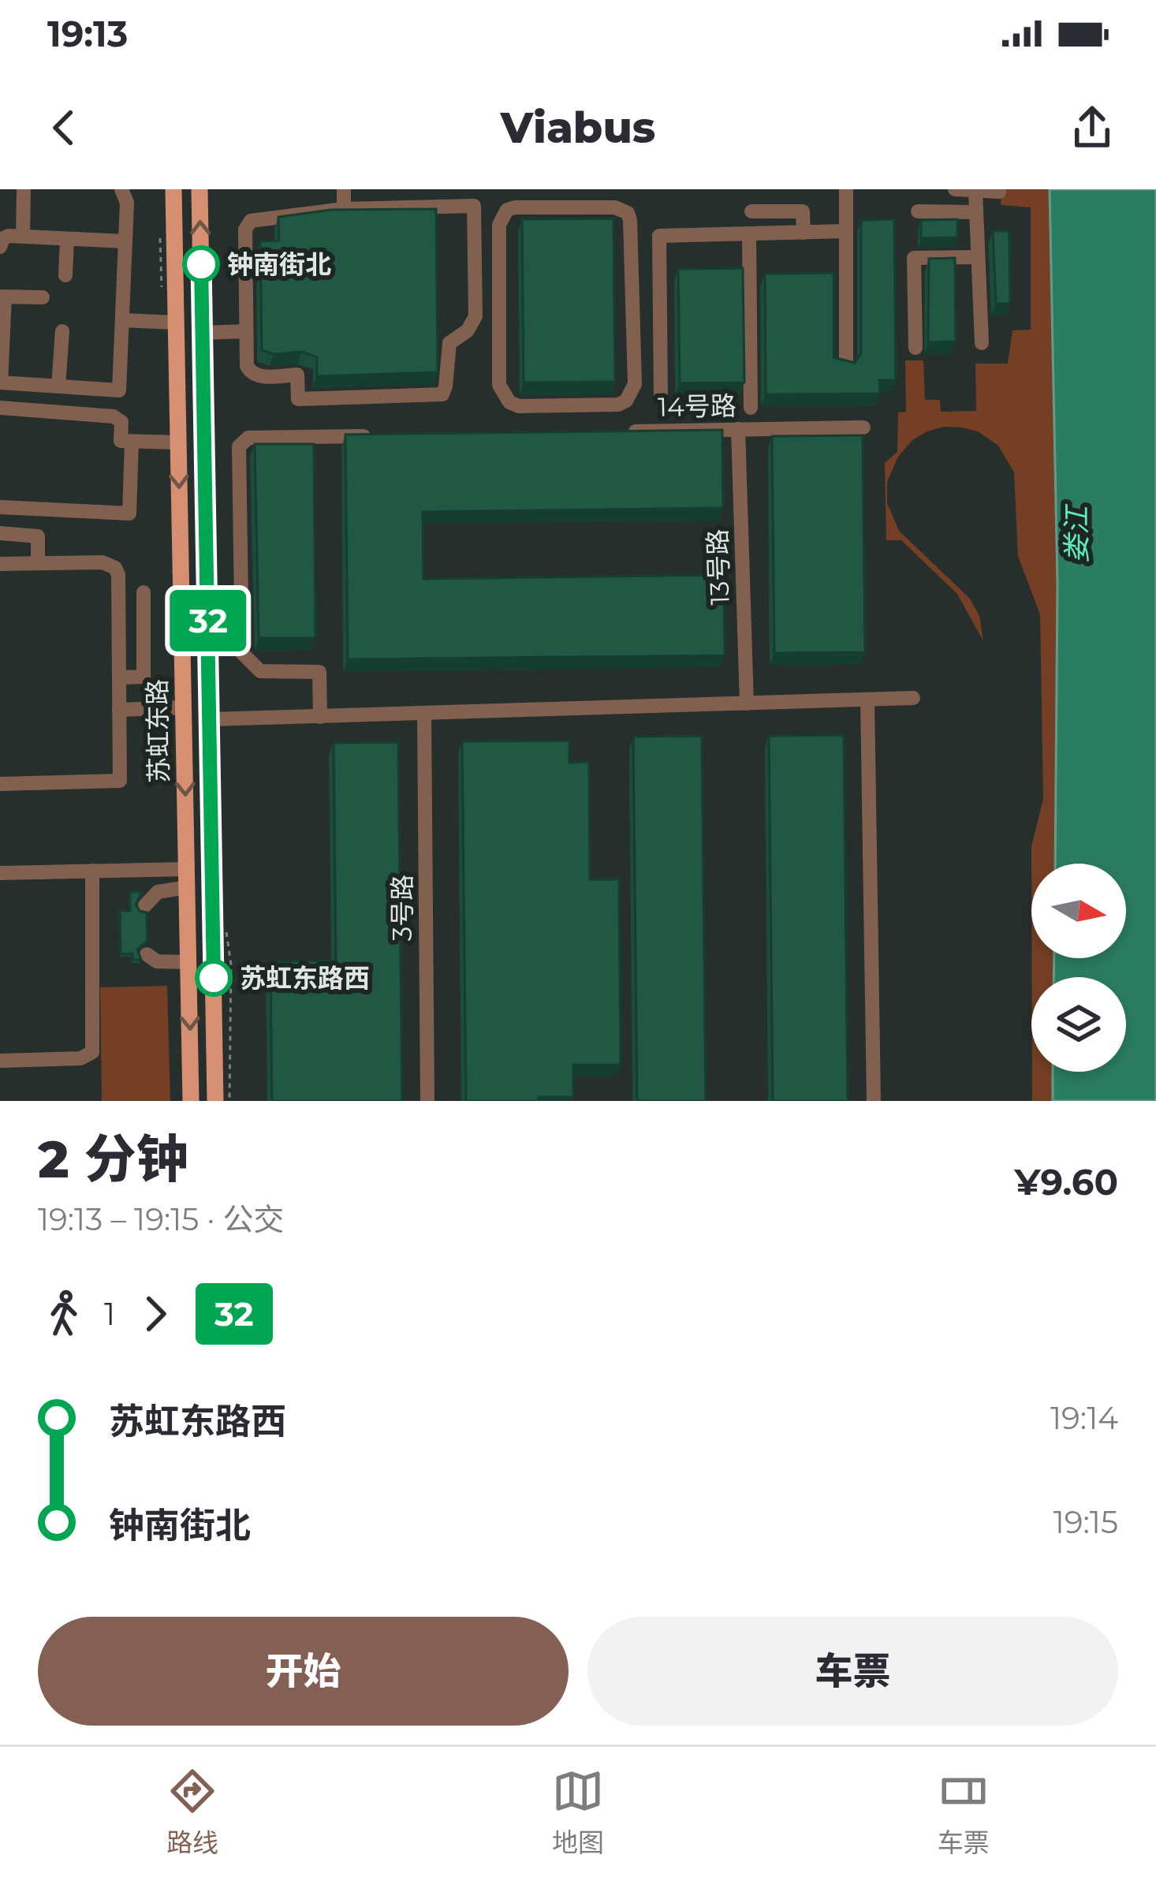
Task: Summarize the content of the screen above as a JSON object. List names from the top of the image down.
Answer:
{
  "streets": {
    "main road": ["苏虹东路"],
    "street": ["14号路", "13号路", "3号路"]
  },
  "crossings": [
    ["14号路", "13号路"]
  ],
  "water": ["娄江"],
  "places": ["钟南街北", "苏虹东路西"],
  "lines": ["bus line 32"],
  "north": "right",
  "page": {
    "status": "19:13",
    "header": "Viabus",
    "on_map": "32",
    "heading": ["2 分钟", "19:13 – 19:15 · 公交", "¥9.60"],
    "legs": ["1", "32"],
    "list": [
      {
        "name": "苏虹东路西",
        "value": "19:14"
      },
      {
        "name": "钟南街北",
        "value": "19:15"
      }
    ],
    "buttons": ["开始", "车票"],
    "tabs": ["路线", "地图", "车票"]
  }
}
